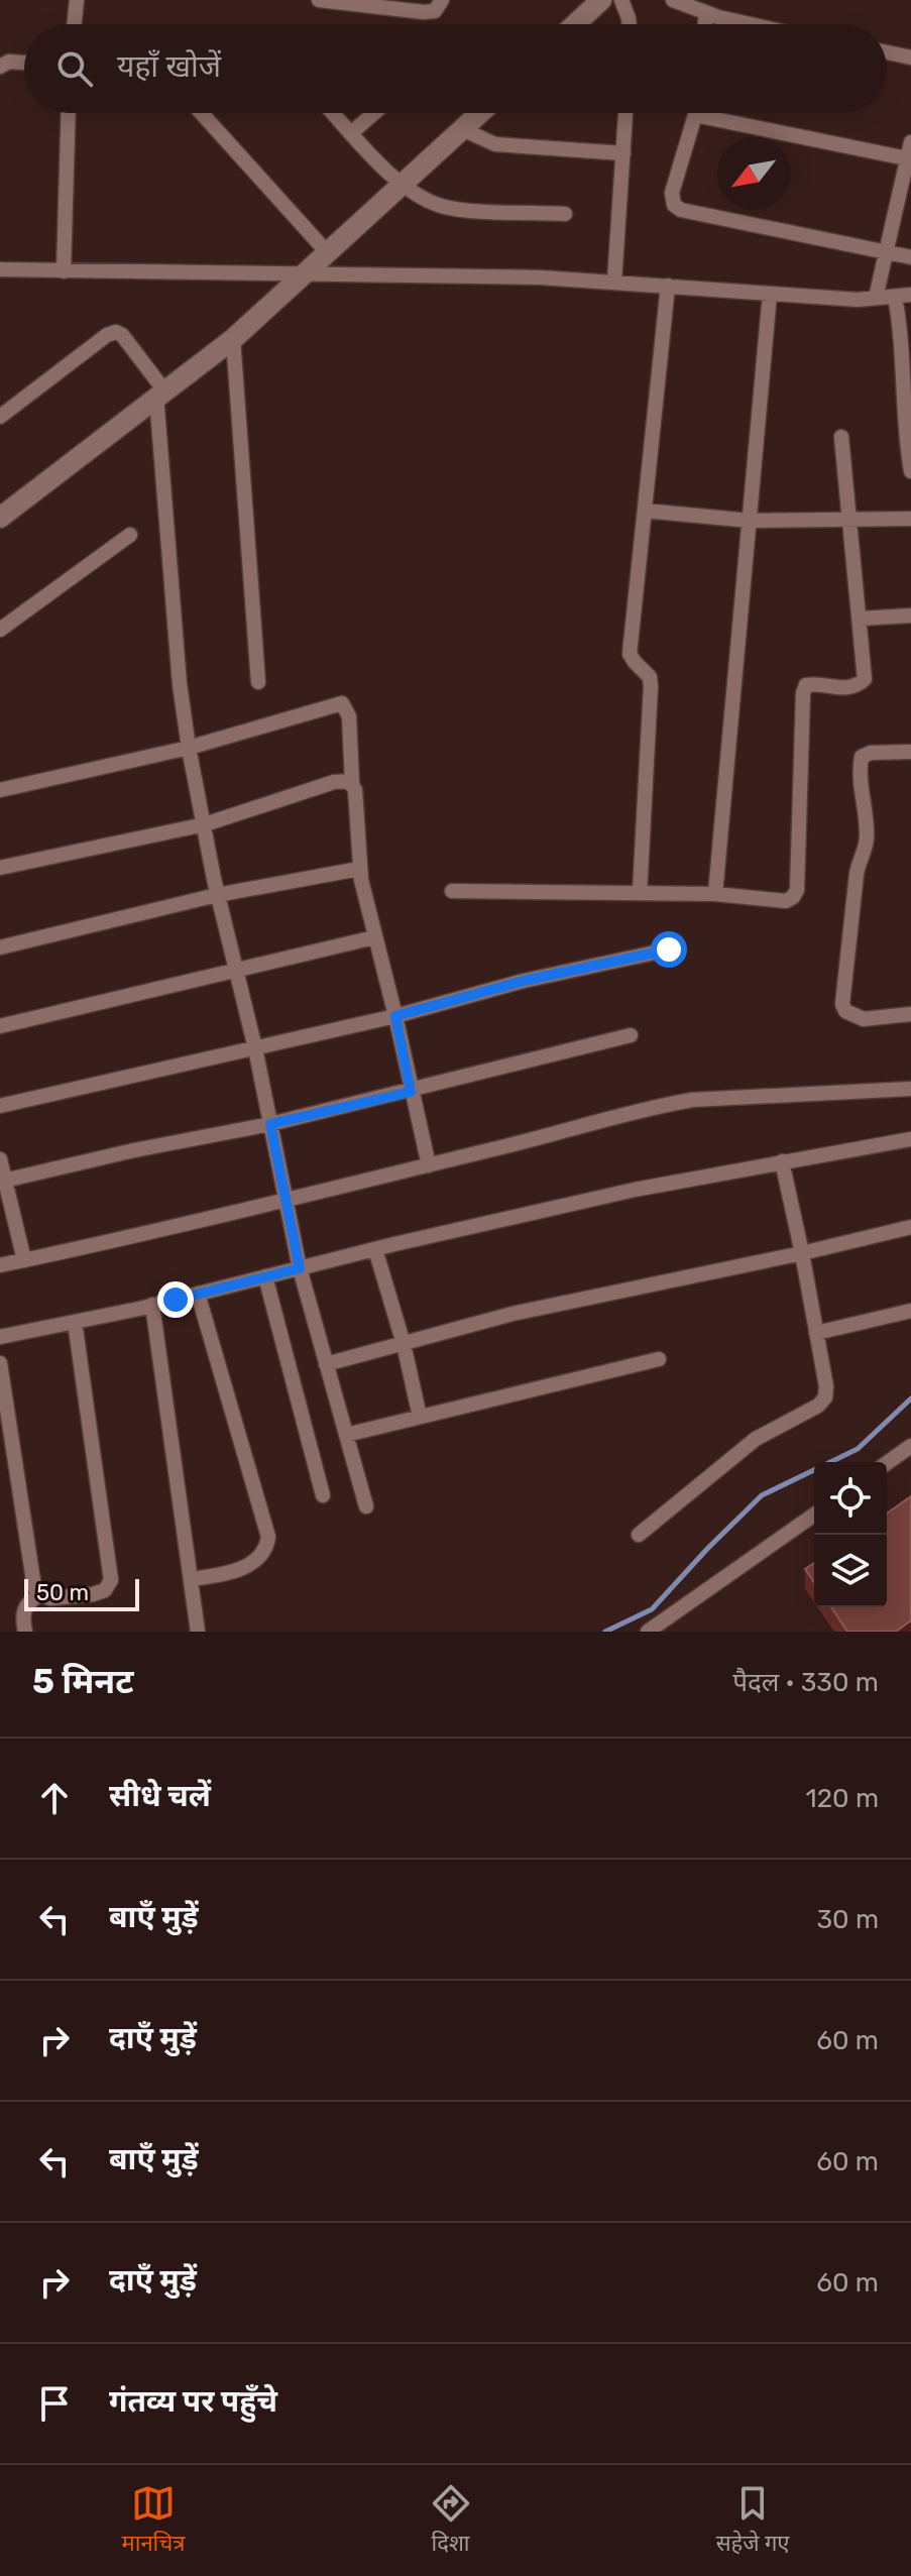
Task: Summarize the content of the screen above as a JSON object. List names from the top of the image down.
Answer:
{
  "scale_bar": "50 m",
  "north": "bottom left",
  "page": {
    "search": "यहाँ खोजें",
    "scale": "50 m",
    "heading": ["5 मिनट", "पैदल · 330 m"],
    "list": [
      ["सीधे चलें", "120 m"],
      ["बाएँ मुड़ें", "30 m"],
      ["दाएँ मुड़ें", "60 m"],
      ["बाएँ मुड़ें", "60 m"],
      ["दाएँ मुड़ें", "60 m"],
      "गंतव्य पर पहुँचे"
    ],
    "nav": ["मानचित्र", "दिशा", "सहेजे गए"]
  }
}
